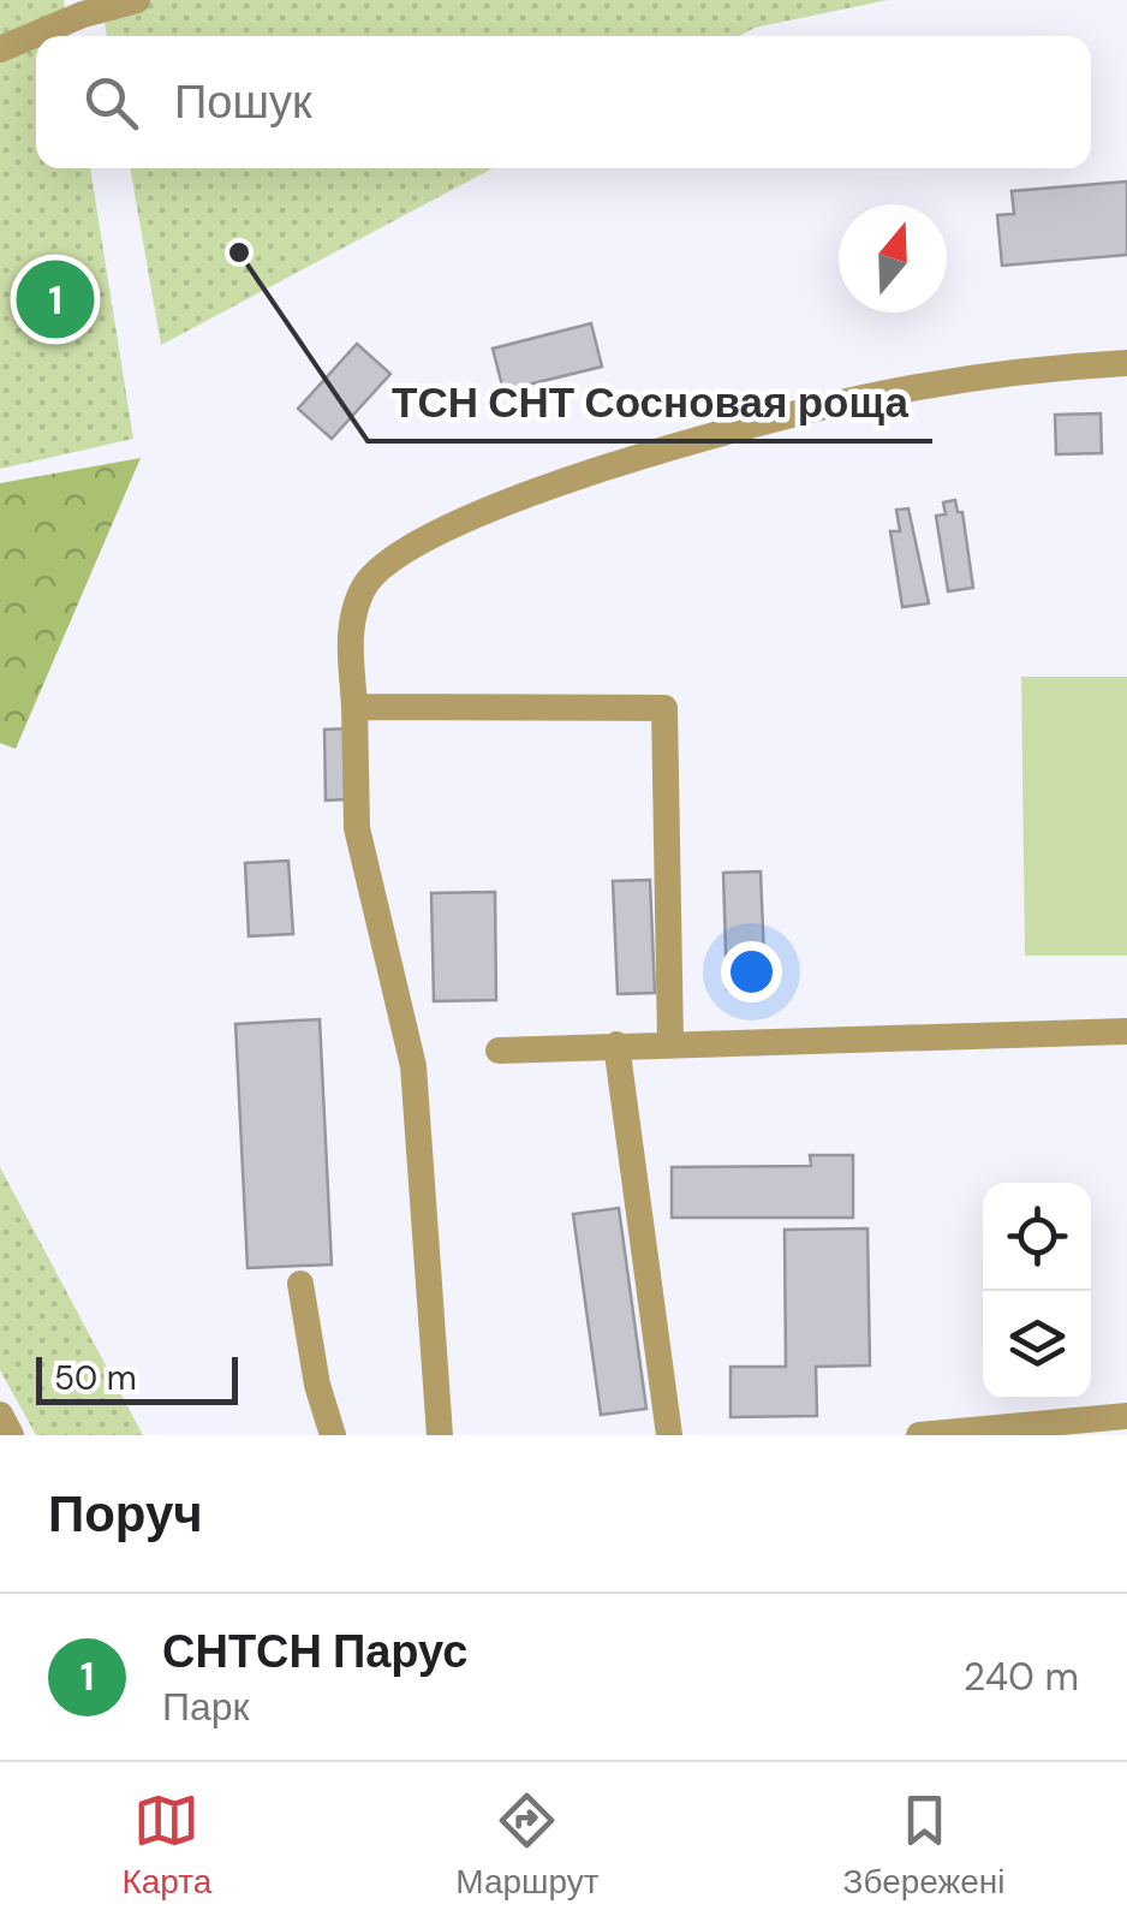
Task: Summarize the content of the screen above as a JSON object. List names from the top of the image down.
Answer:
{
  "places": ["ТСН СНТ Сосновая роща"],
  "scale_bar": "50 m",
  "north": "top",
  "page": {
    "search": "Пошук",
    "pins": "1",
    "scale": "50 m",
    "heading": "Поруч",
    "list": [
      {
        "mark": "1",
        "name": "СНТСН Парус",
        "note": "Парк",
        "value": "240 m"
      }
    ],
    "nav": ["Карта", "Маршрут", "Збережені"]
  }
}
